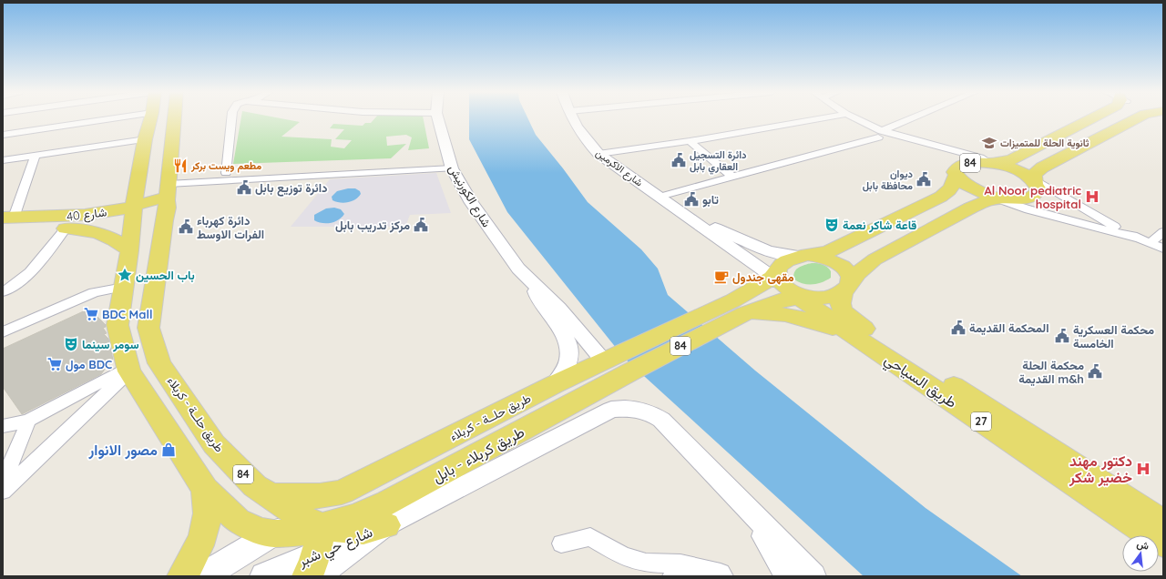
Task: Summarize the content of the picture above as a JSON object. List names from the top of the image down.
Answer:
{
  "streets": {
    "main road": [
      "84",
      "شارع 40",
      "طريق السياحي",
      "طريق حلــة - كربلاء",
      "27",
      "طريق كربلاء - بابل",
      "شارع حي شبر"
    ],
    "street": ["شارع الاكرمين", "شارع الكورنيش"]
  },
  "crossings": [
    ["84", "شارع الاكرمين"],
    ["84", "شارع الكورنيش"],
    ["84", "طريق السياحي"],
    ["84", "طريق حلــة - كربلاء"],
    ["84", "طريق كربلاء - بابل"],
    ["شارع الاكرمين", "طريق السياحي"],
    ["شارع الكورنيش", "طريق حلــة - كربلاء"],
    ["شارع الكورنيش", "طريق كربلاء - بابل"],
    ["شارع 40", "طريق حلــة - كربلاء"],
    ["طريق حلــة - كربلاء", "طريق كربلاء - بابل"],
    ["طريق كربلاء - بابل", "شارع حي شبر"]
  ],
  "places": {
    "school or university": ["ثانوية الحلة للمتميزات"],
    "public building": [
      "دائرة التسجيل العقاري بابل",
      "ديوان محافظة بابل",
      "دائرة توزيع بابل",
      "تابو",
      "مركز تدريب بابل",
      "دائرة كهرباء الفرات الاوسط",
      "المحكمة القديمة",
      "محكمة العسكرية الخامسة",
      "محكمة الحلة القديمة m&h"
    ],
    "restaurant": ["مطعم ويست بركر"],
    "hospital": ["Al Noor pediatric hospital", "دكتور مهند خضير شكر"],
    "theatre": ["قاعة شاكر نعمة", "سومر سينما"],
    "place": ["باب الحسين"],
    "cafe": ["مقهى جندول"],
    "supermarket": ["BDC Mall", "مول BDC"],
    "shop": ["مصور الانوار"]
  },
  "north": "top"
}
